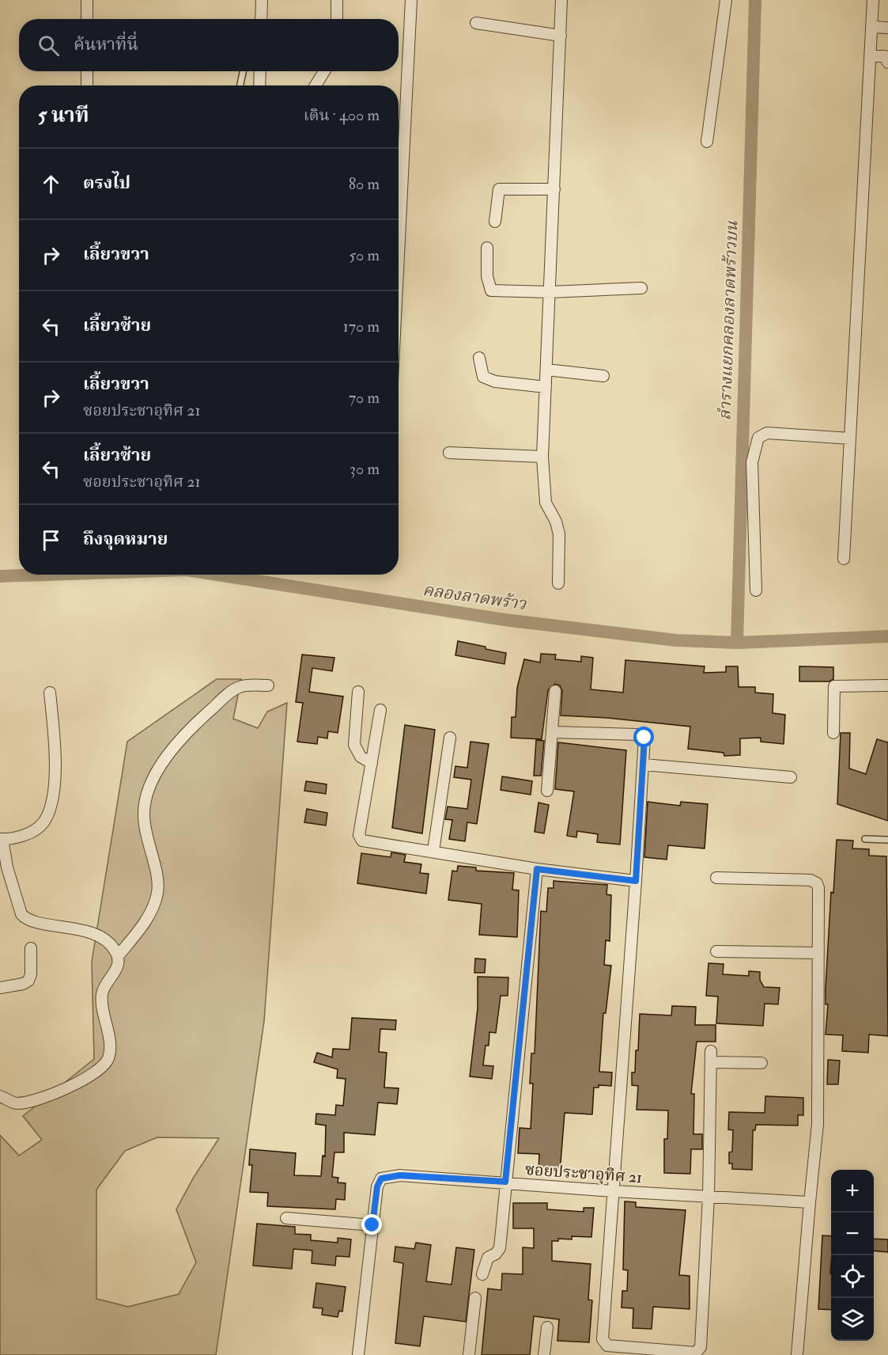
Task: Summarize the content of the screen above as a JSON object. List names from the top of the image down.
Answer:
{
  "streets": {
    "street": ["ซอยประชาอุทิศ 21"]
  },
  "water": ["ลำรางแยกคลองลาดพร้าวบน", "คลองลาดพร้าว"],
  "page": {
    "search": "ค้นหาที่นี่",
    "heading": ["5 นาที", "เดิน · 400 m"],
    "list": [
      ["ตรงไป", "80 m"],
      ["เลี้ยวขวา", "50 m"],
      ["เลี้ยวซ้าย", "170 m"],
      ["เลี้ยวขวา", "ซอยประชาอุทิศ 21", "70 m"],
      ["เลี้ยวซ้าย", "ซอยประชาอุทิศ 21", "30 m"],
      "ถึงจุดหมาย"
    ],
    "map_buttons": ["+", "−"]
  }
}
